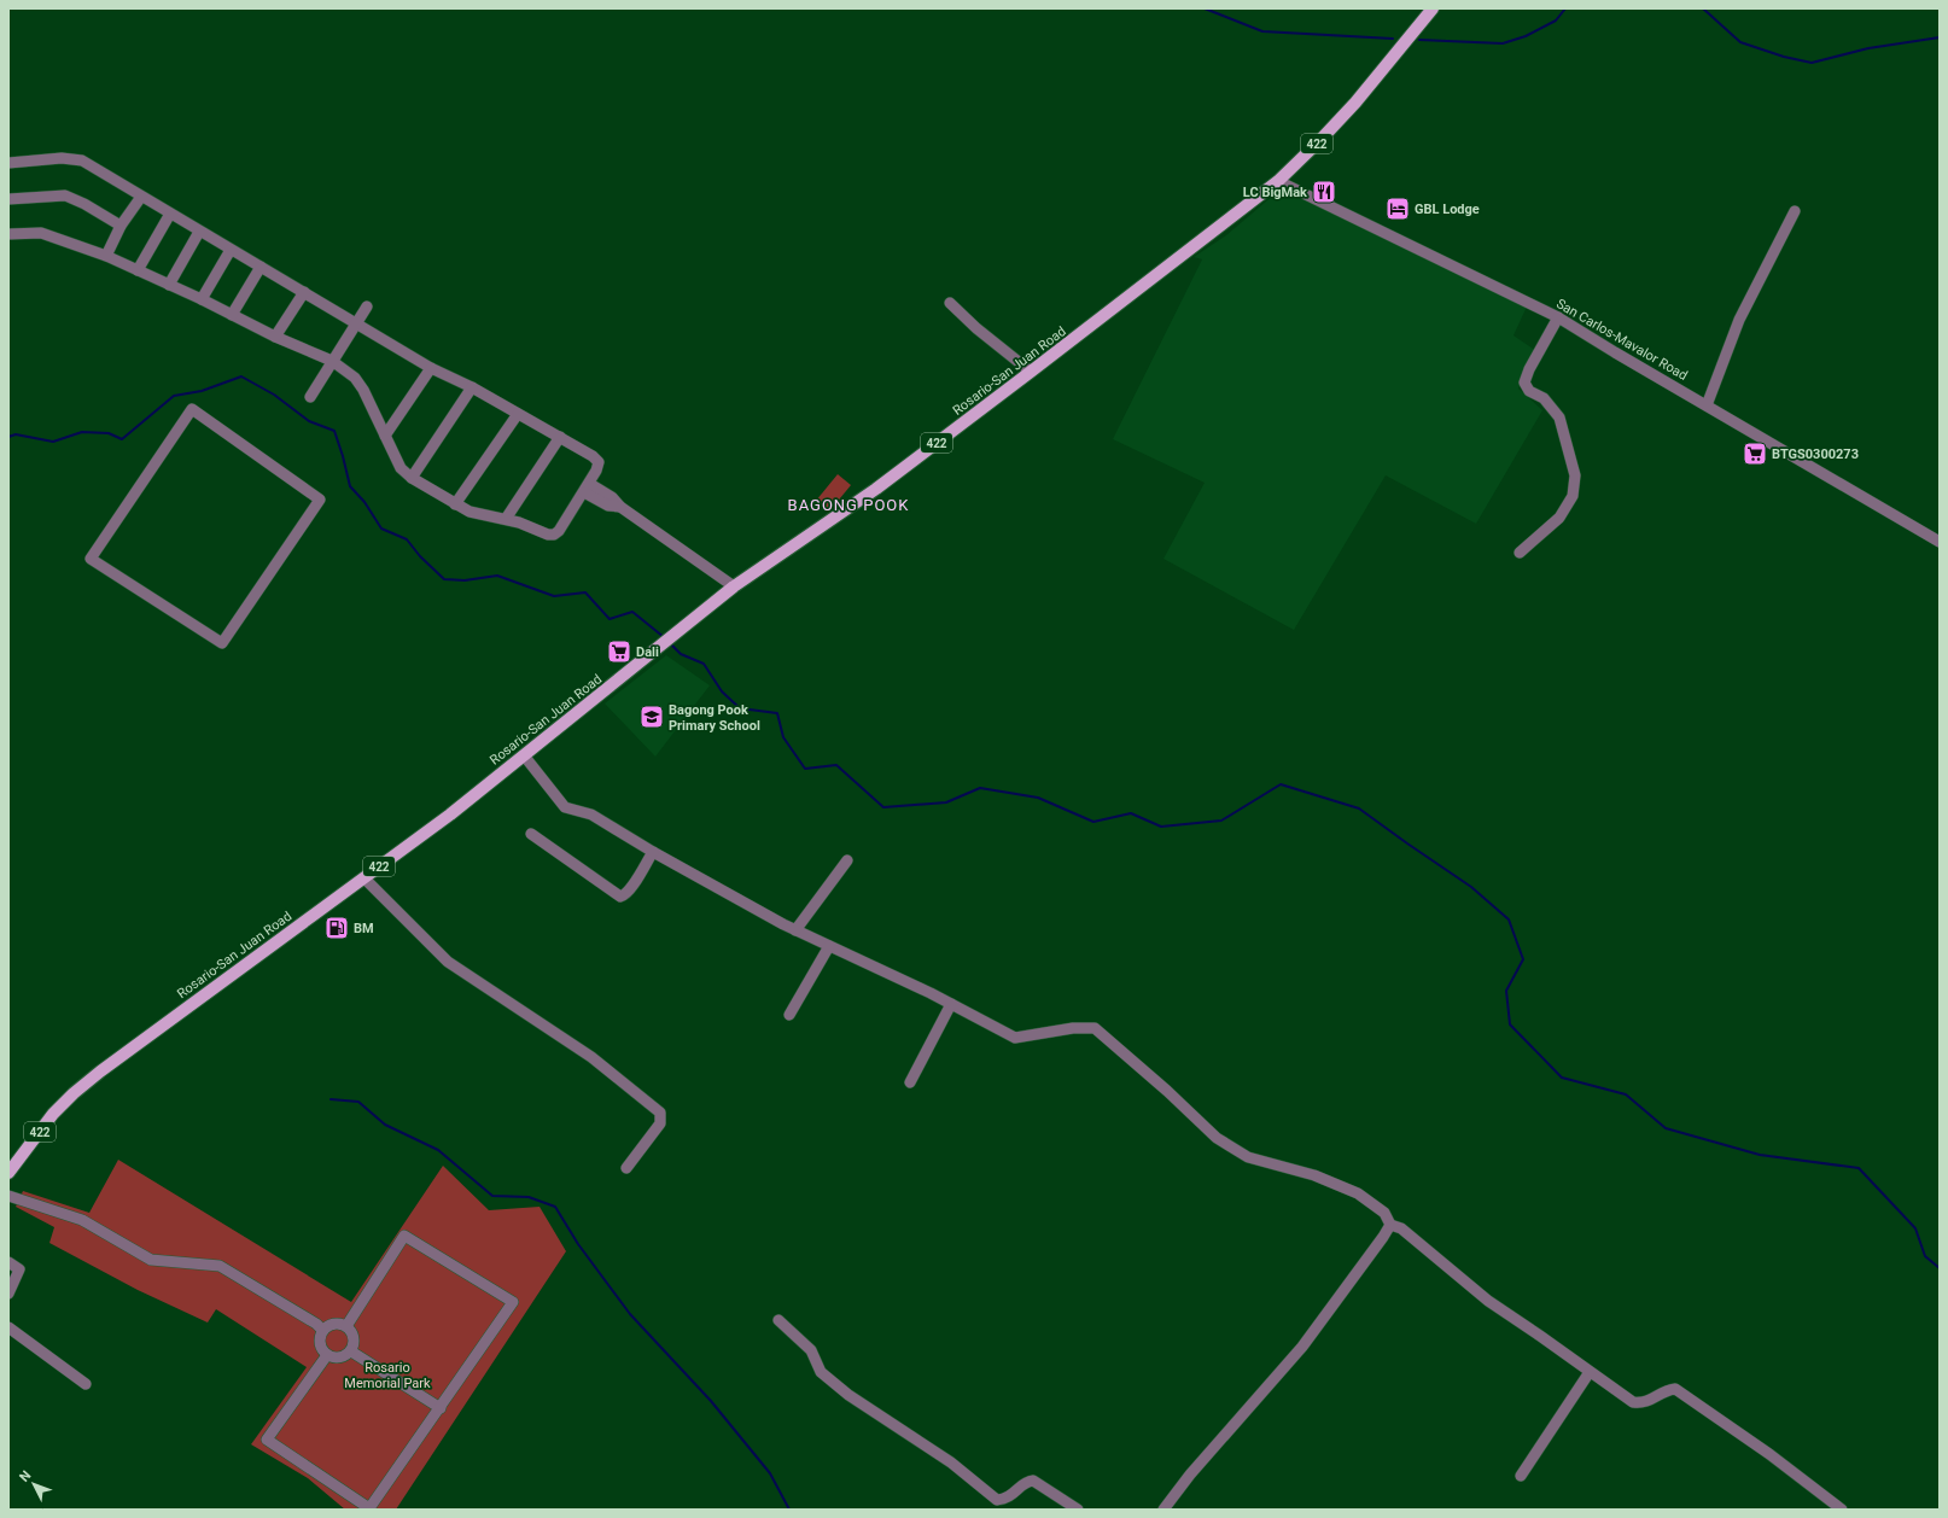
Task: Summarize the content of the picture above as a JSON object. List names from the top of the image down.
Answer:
{
  "streets": {
    "main road": ["422", "Rosario-San Juan Road"],
    "street": ["San Carlos-Mavalor Road"]
  },
  "crossings": [
    ["San Carlos-Mavalor Road", "Rosario-San Juan Road"]
  ],
  "districts": ["BAGONG POOK"],
  "parks": ["Rosario Memorial Park"],
  "places": {
    "restaurant": ["LC BigMak"],
    "hotel": ["GBL Lodge"],
    "supermarket": ["BTGS0300273", "Dali"],
    "school or university": ["Bagong Pook Primary School"],
    "fuel station": ["BM"]
  },
  "north": "top left"
}
